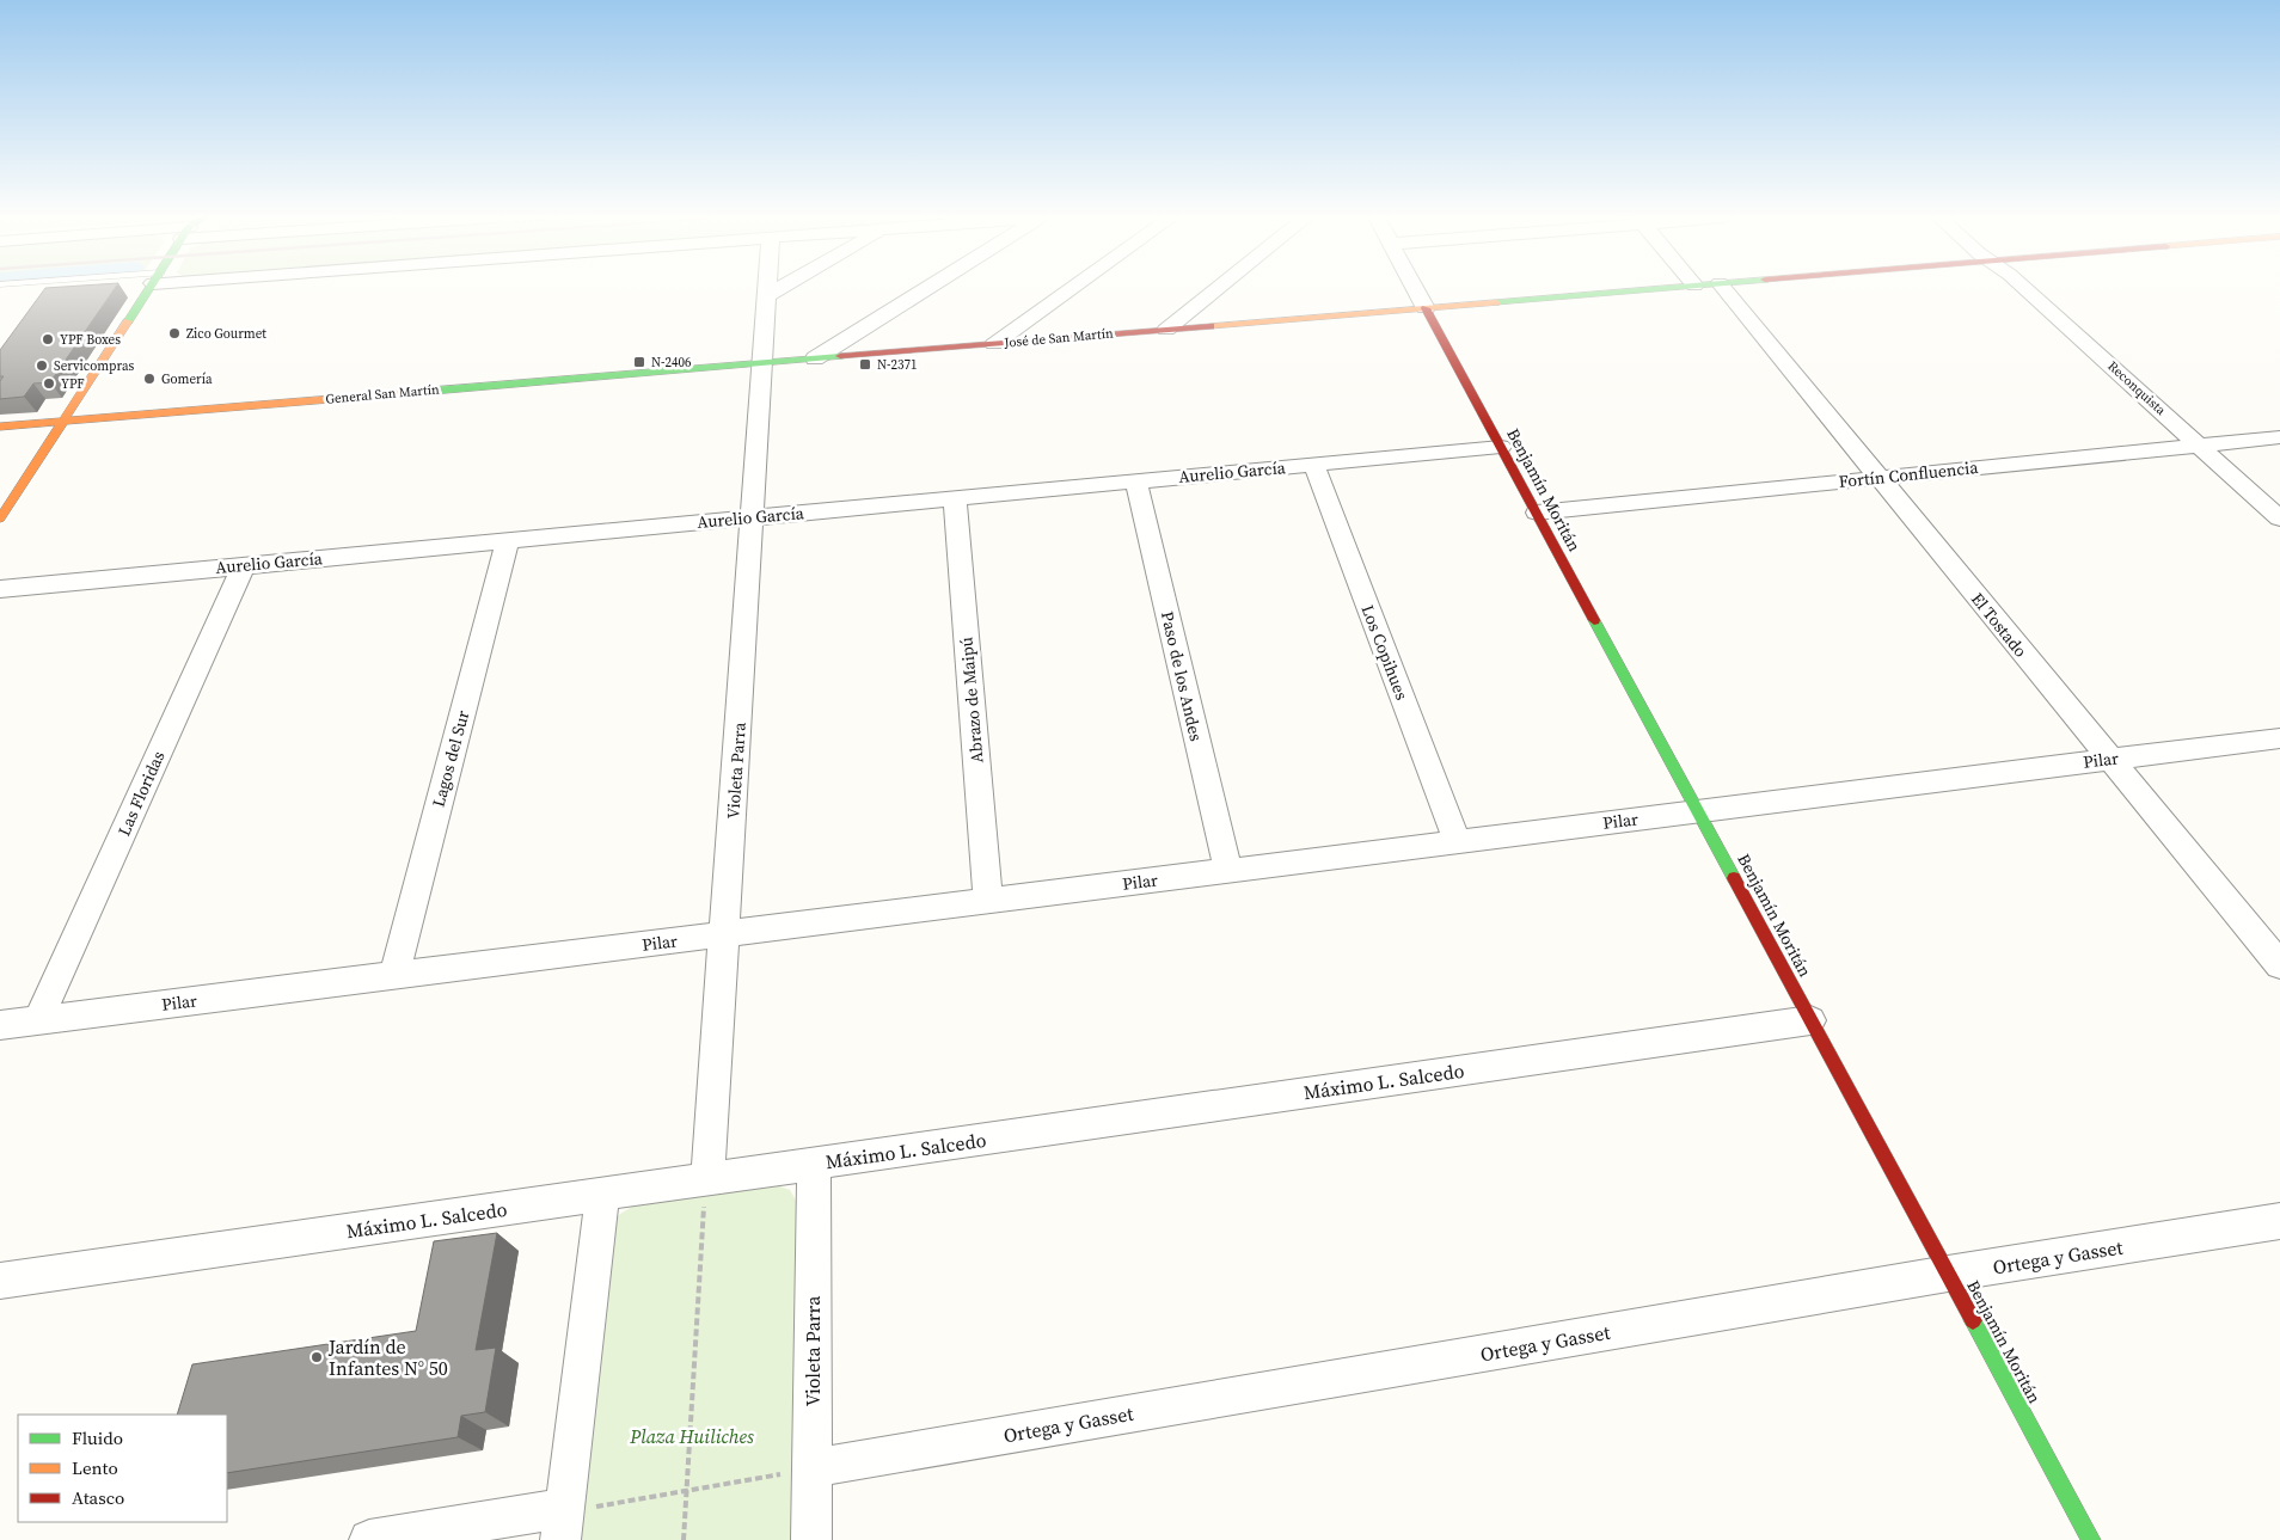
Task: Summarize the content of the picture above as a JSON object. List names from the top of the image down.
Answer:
{
  "streets": {
    "main road": ["José de San Martín", "General San Martín", "Benjamín Moritán"],
    "street": [
      "Reconquista",
      "Aurelio García",
      "Fortín Confluencia",
      "El Tostado",
      "Los Copihues",
      "Paso de los Andes",
      "Abrazo de Maipú",
      "Lagos del Sur",
      "Pilar",
      "Violeta Parra",
      "Las Floridas",
      "Máximo L. Salcedo",
      "Ortega y Gasset"
    ]
  },
  "crossings": [
    ["José de San Martín", "General San Martín"],
    ["José de San Martín", "Benjamín Moritán"],
    ["José de San Martín", "Violeta Parra"],
    ["Reconquista", "Fortín Confluencia"],
    ["General San Martín", "Violeta Parra"],
    ["Aurelio García", "Benjamín Moritán"],
    ["Aurelio García", "Los Copihues"],
    ["Aurelio García", "Paso de los Andes"],
    ["Aurelio García", "Abrazo de Maipú"],
    ["Aurelio García", "Lagos del Sur"],
    ["Aurelio García", "Violeta Parra"],
    ["Aurelio García", "Las Floridas"],
    ["Fortín Confluencia", "Benjamín Moritán"],
    ["Fortín Confluencia", "El Tostado"],
    ["Benjamín Moritán", "Pilar"],
    ["Benjamín Moritán", "Máximo L. Salcedo"],
    ["Benjamín Moritán", "Ortega y Gasset"],
    ["El Tostado", "Pilar"],
    ["Los Copihues", "Pilar"],
    ["Paso de los Andes", "Pilar"],
    ["Abrazo de Maipú", "Pilar"],
    ["Lagos del Sur", "Pilar"],
    ["Pilar", "Violeta Parra"],
    ["Pilar", "Las Floridas"],
    ["Violeta Parra", "Máximo L. Salcedo"],
    ["Violeta Parra", "Ortega y Gasset"]
  ],
  "parks": ["Plaza Huiliches"],
  "places": {
    "other": [
      "Zico Gourmet",
      "YPF Boxes",
      "Servicompras",
      "Gomería",
      "YPF",
      "Jardín de Infantes N° 50"
    ],
    "transit": ["N-2406", "N-2371"]
  },
  "legend": ["Fluido", "Lento", "Atasco"]
}
